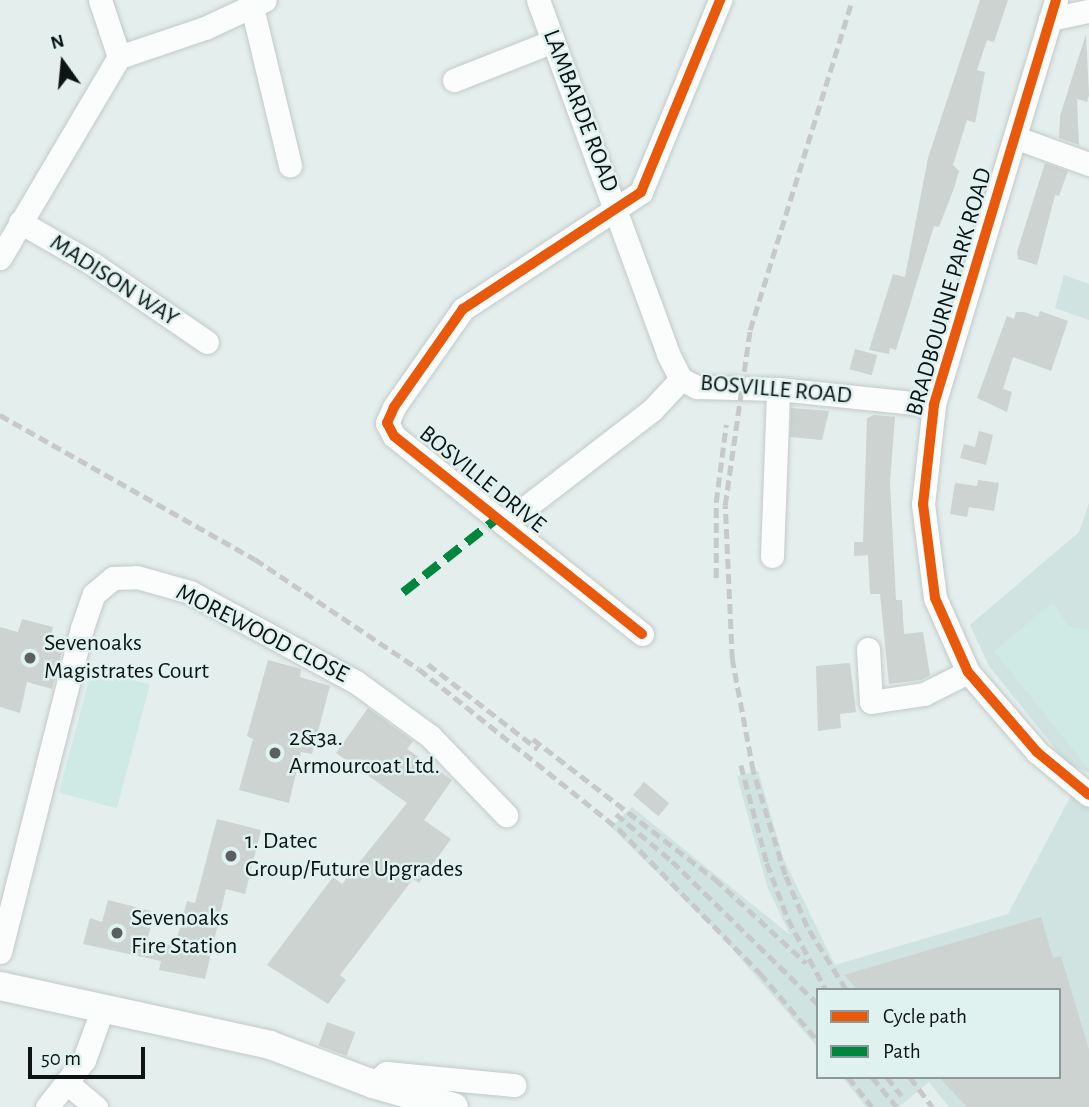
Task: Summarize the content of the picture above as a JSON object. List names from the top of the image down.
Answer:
{
  "streets": {
    "street": [
      "LAMBARDE ROAD",
      "MADISON WAY",
      "BRADBOURNE PARK ROAD",
      "BOSVILLE ROAD",
      "BOSVILLE DRIVE",
      "MOREWOOD CLOSE"
    ]
  },
  "crossings": [
    ["LAMBARDE ROAD", "BOSVILLE ROAD"],
    ["LAMBARDE ROAD", "BOSVILLE DRIVE"],
    ["BRADBOURNE PARK ROAD", "BOSVILLE ROAD"],
    ["BOSVILLE ROAD", "BOSVILLE DRIVE"]
  ],
  "places": [
    "Sevenoaks Magistrates Court",
    "2&3a. Armourcoat Ltd.",
    "1. Datec Group/Future Upgrades",
    "Sevenoaks Fire Station"
  ],
  "legend": ["Cycle path", "Path"],
  "scale_bar": "50 m",
  "north": "top"
}
